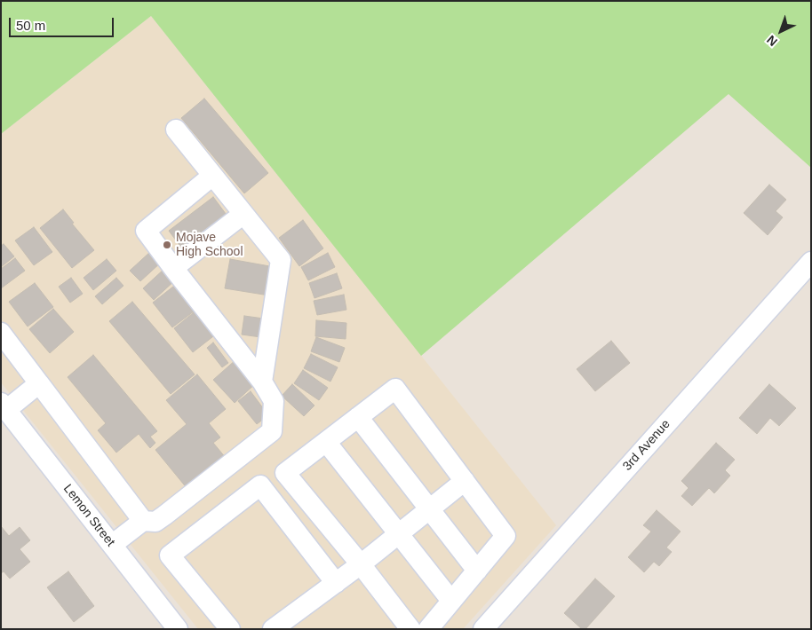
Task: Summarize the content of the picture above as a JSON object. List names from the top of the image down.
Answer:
{
  "streets": {
    "street": ["3rd Avenue", "Lemon Street"]
  },
  "places": ["Mojave High School"],
  "scale_bar": "50 m",
  "north": "bottom left"
}
